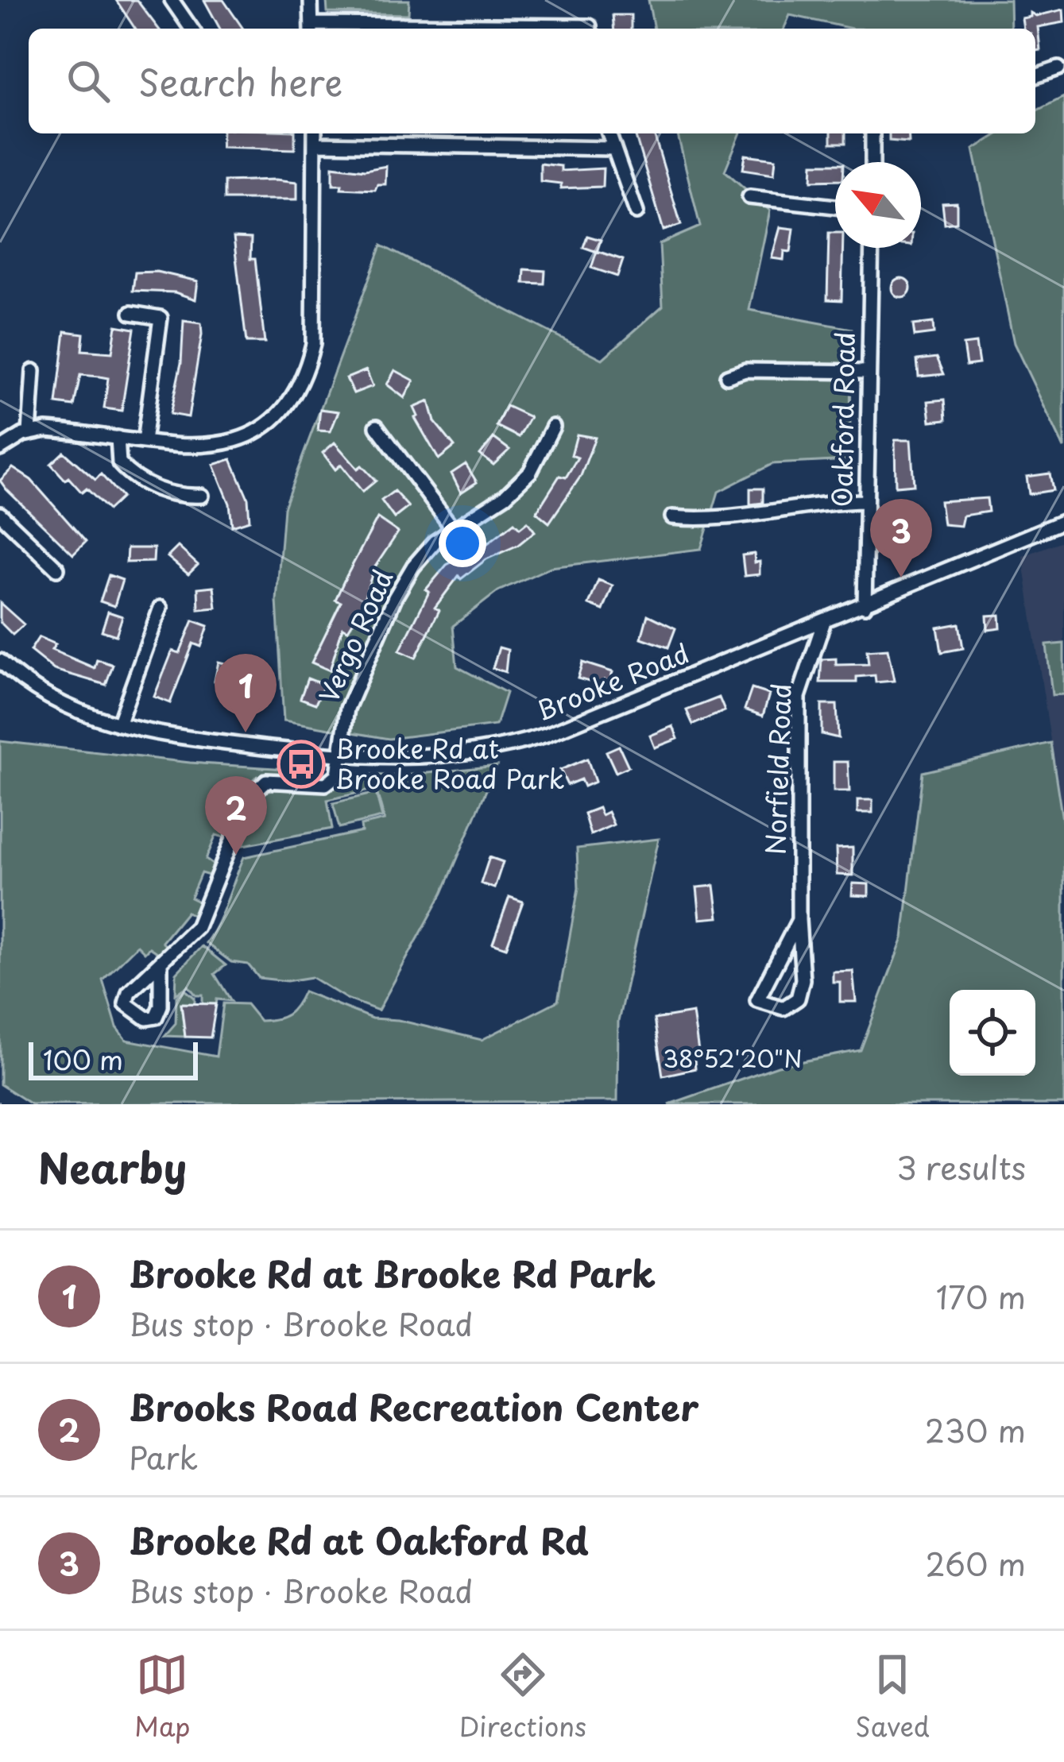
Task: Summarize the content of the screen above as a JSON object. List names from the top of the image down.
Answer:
{
  "streets": {
    "street": [
      "Oakford Road",
      "Vergo Road",
      "Brooke Road",
      "Norfield Road"
    ]
  },
  "crossings": [
    ["Oakford Road", "Brooke Road"],
    ["Vergo Road", "Brooke Road"],
    ["Brooke Road", "Norfield Road"]
  ],
  "places": {
    "bus stop": ["Brooke Rd at Brooke Road Park"]
  },
  "scale_bar": "100 m",
  "north": "top left",
  "page": {
    "search": "Search here",
    "pins": ["3", "1", "2"],
    "scale": "100 m",
    "heading": ["Nearby", "3 results"],
    "list": [
      {
        "mark": "1",
        "name": "Brooke Rd at Brooke Rd Park",
        "note": "Bus stop · Brooke Road",
        "value": "170 m"
      },
      {
        "mark": "2",
        "name": "Brooks Road Recreation Center",
        "note": "Park",
        "value": "230 m"
      },
      {
        "mark": "3",
        "name": "Brooke Rd at Oakford Rd",
        "note": "Bus stop · Brooke Road",
        "value": "260 m"
      }
    ],
    "nav": ["Map", "Directions", "Saved"]
  },
  "coordinates": ["38°52'20\"N"]
}
